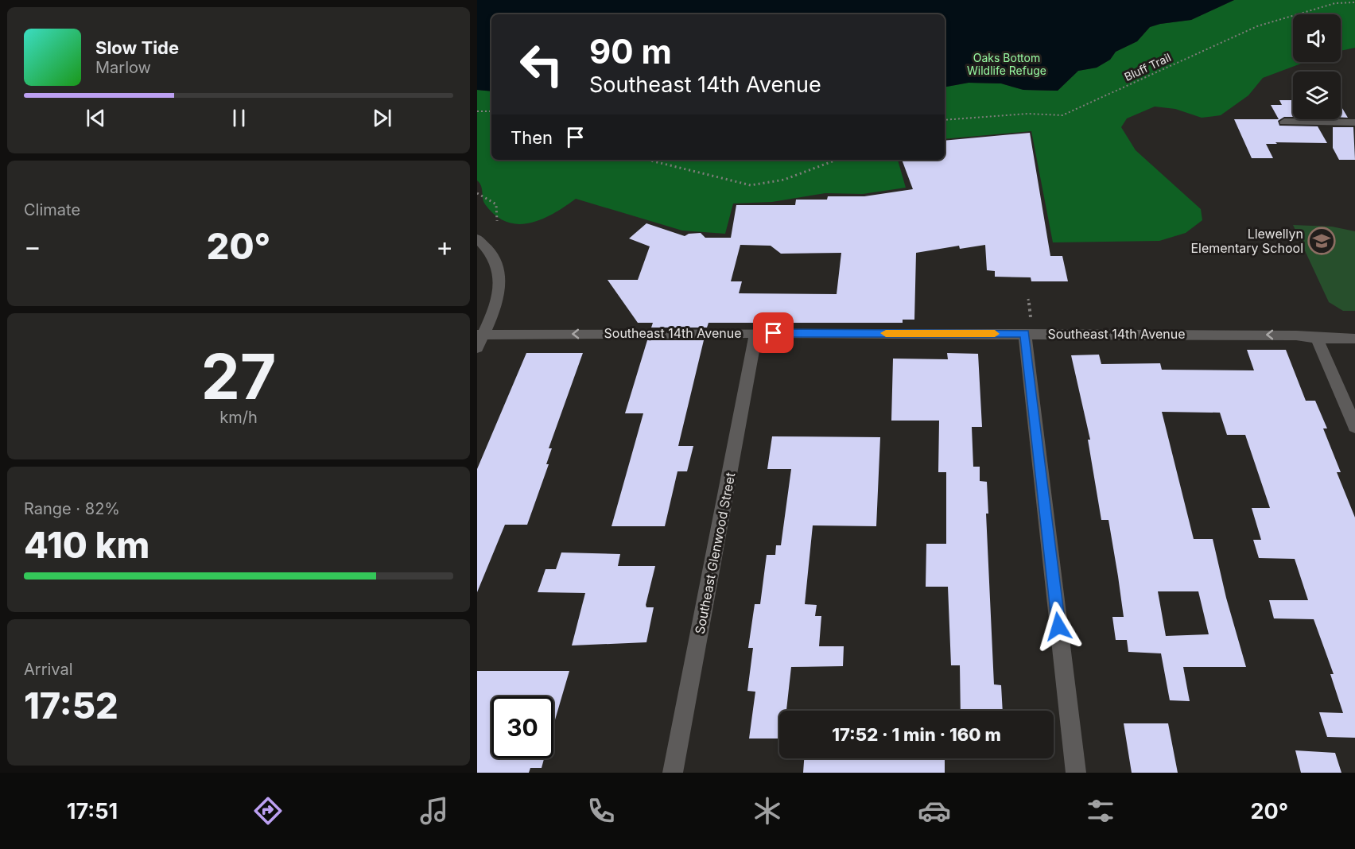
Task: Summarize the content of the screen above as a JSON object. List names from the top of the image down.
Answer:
{
  "streets": {
    "street": ["Southeast 14th Avenue", "Southeast Glenwood Street"],
    "path": ["Bluff Trail"]
  },
  "crossings": [
    ["Southeast 14th Avenue", "Southeast Glenwood Street"]
  ],
  "one_way": ["Southeast 14th Avenue"],
  "parks": ["Oaks Bottom Wildlife Refuge"],
  "places": {
    "school or university": ["Llewellyn Elementary School"]
  },
  "page": {
    "turn": ["90 m", "Southeast 14th Avenue"],
    "song": ["Slow Tide", "Marlow"],
    "then": "Then",
    "tile": [
      "Climate",
      ["27", "km/h"],
      ["Range · 82%", "410 km"],
      ["Arrival", "17:52"]
    ],
    "heat": ["−", "20°", "+"],
    "limit": "30",
    "trip": "17:52 · 1 min · 160 m",
    "tabs": ["17:51", "20°"]
  }
}
